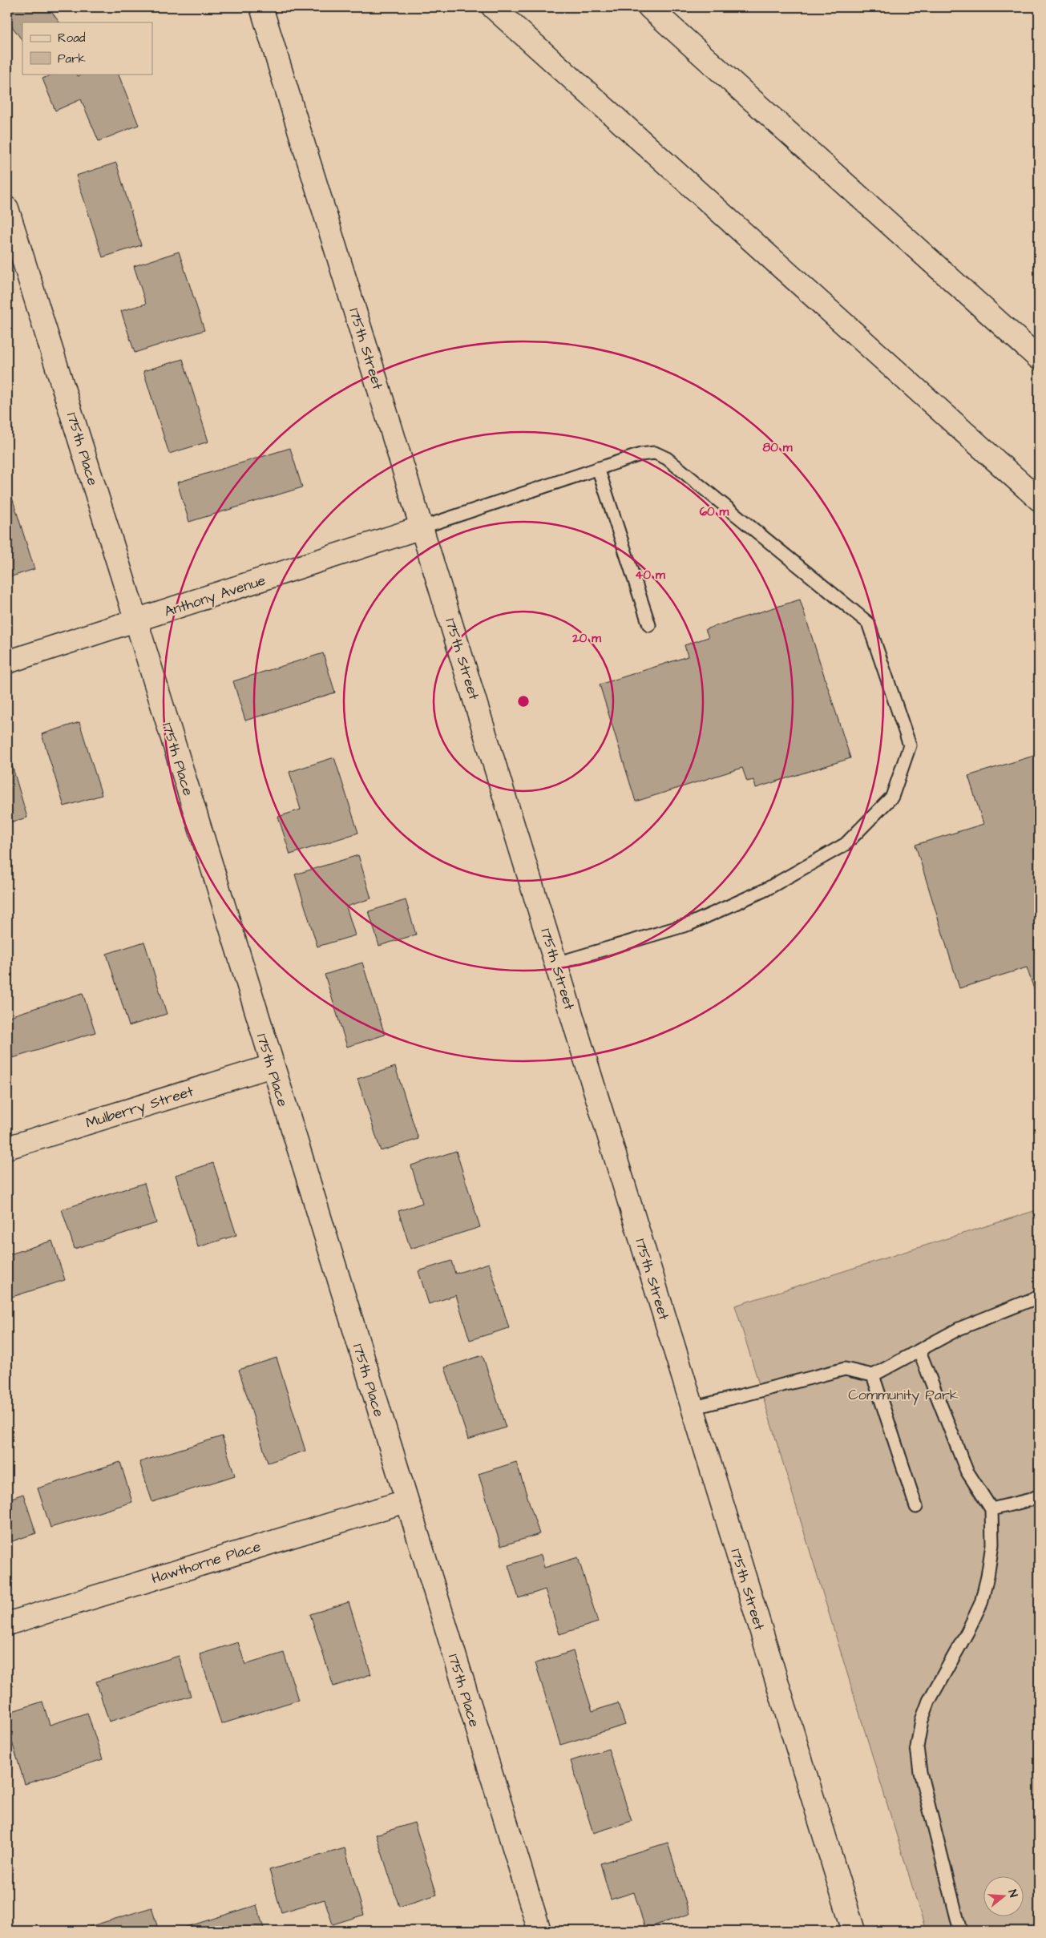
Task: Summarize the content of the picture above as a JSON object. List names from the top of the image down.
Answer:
{
  "streets": {
    "main road": [
      "175th Street",
      "175th Place",
      "Anthony Avenue",
      "Mulberry Street",
      "Hawthorne Place"
    ]
  },
  "crossings": [
    ["175th Street", "Anthony Avenue"],
    ["175th Place", "Anthony Avenue"],
    ["175th Place", "Mulberry Street"],
    ["175th Place", "Hawthorne Place"]
  ],
  "parks": ["Community Park"],
  "legend": ["Road", "Park"],
  "north": "right",
  "rings": [
    "80 m",
    "60 m",
    "40 m",
    "20 m"
  ]
}
